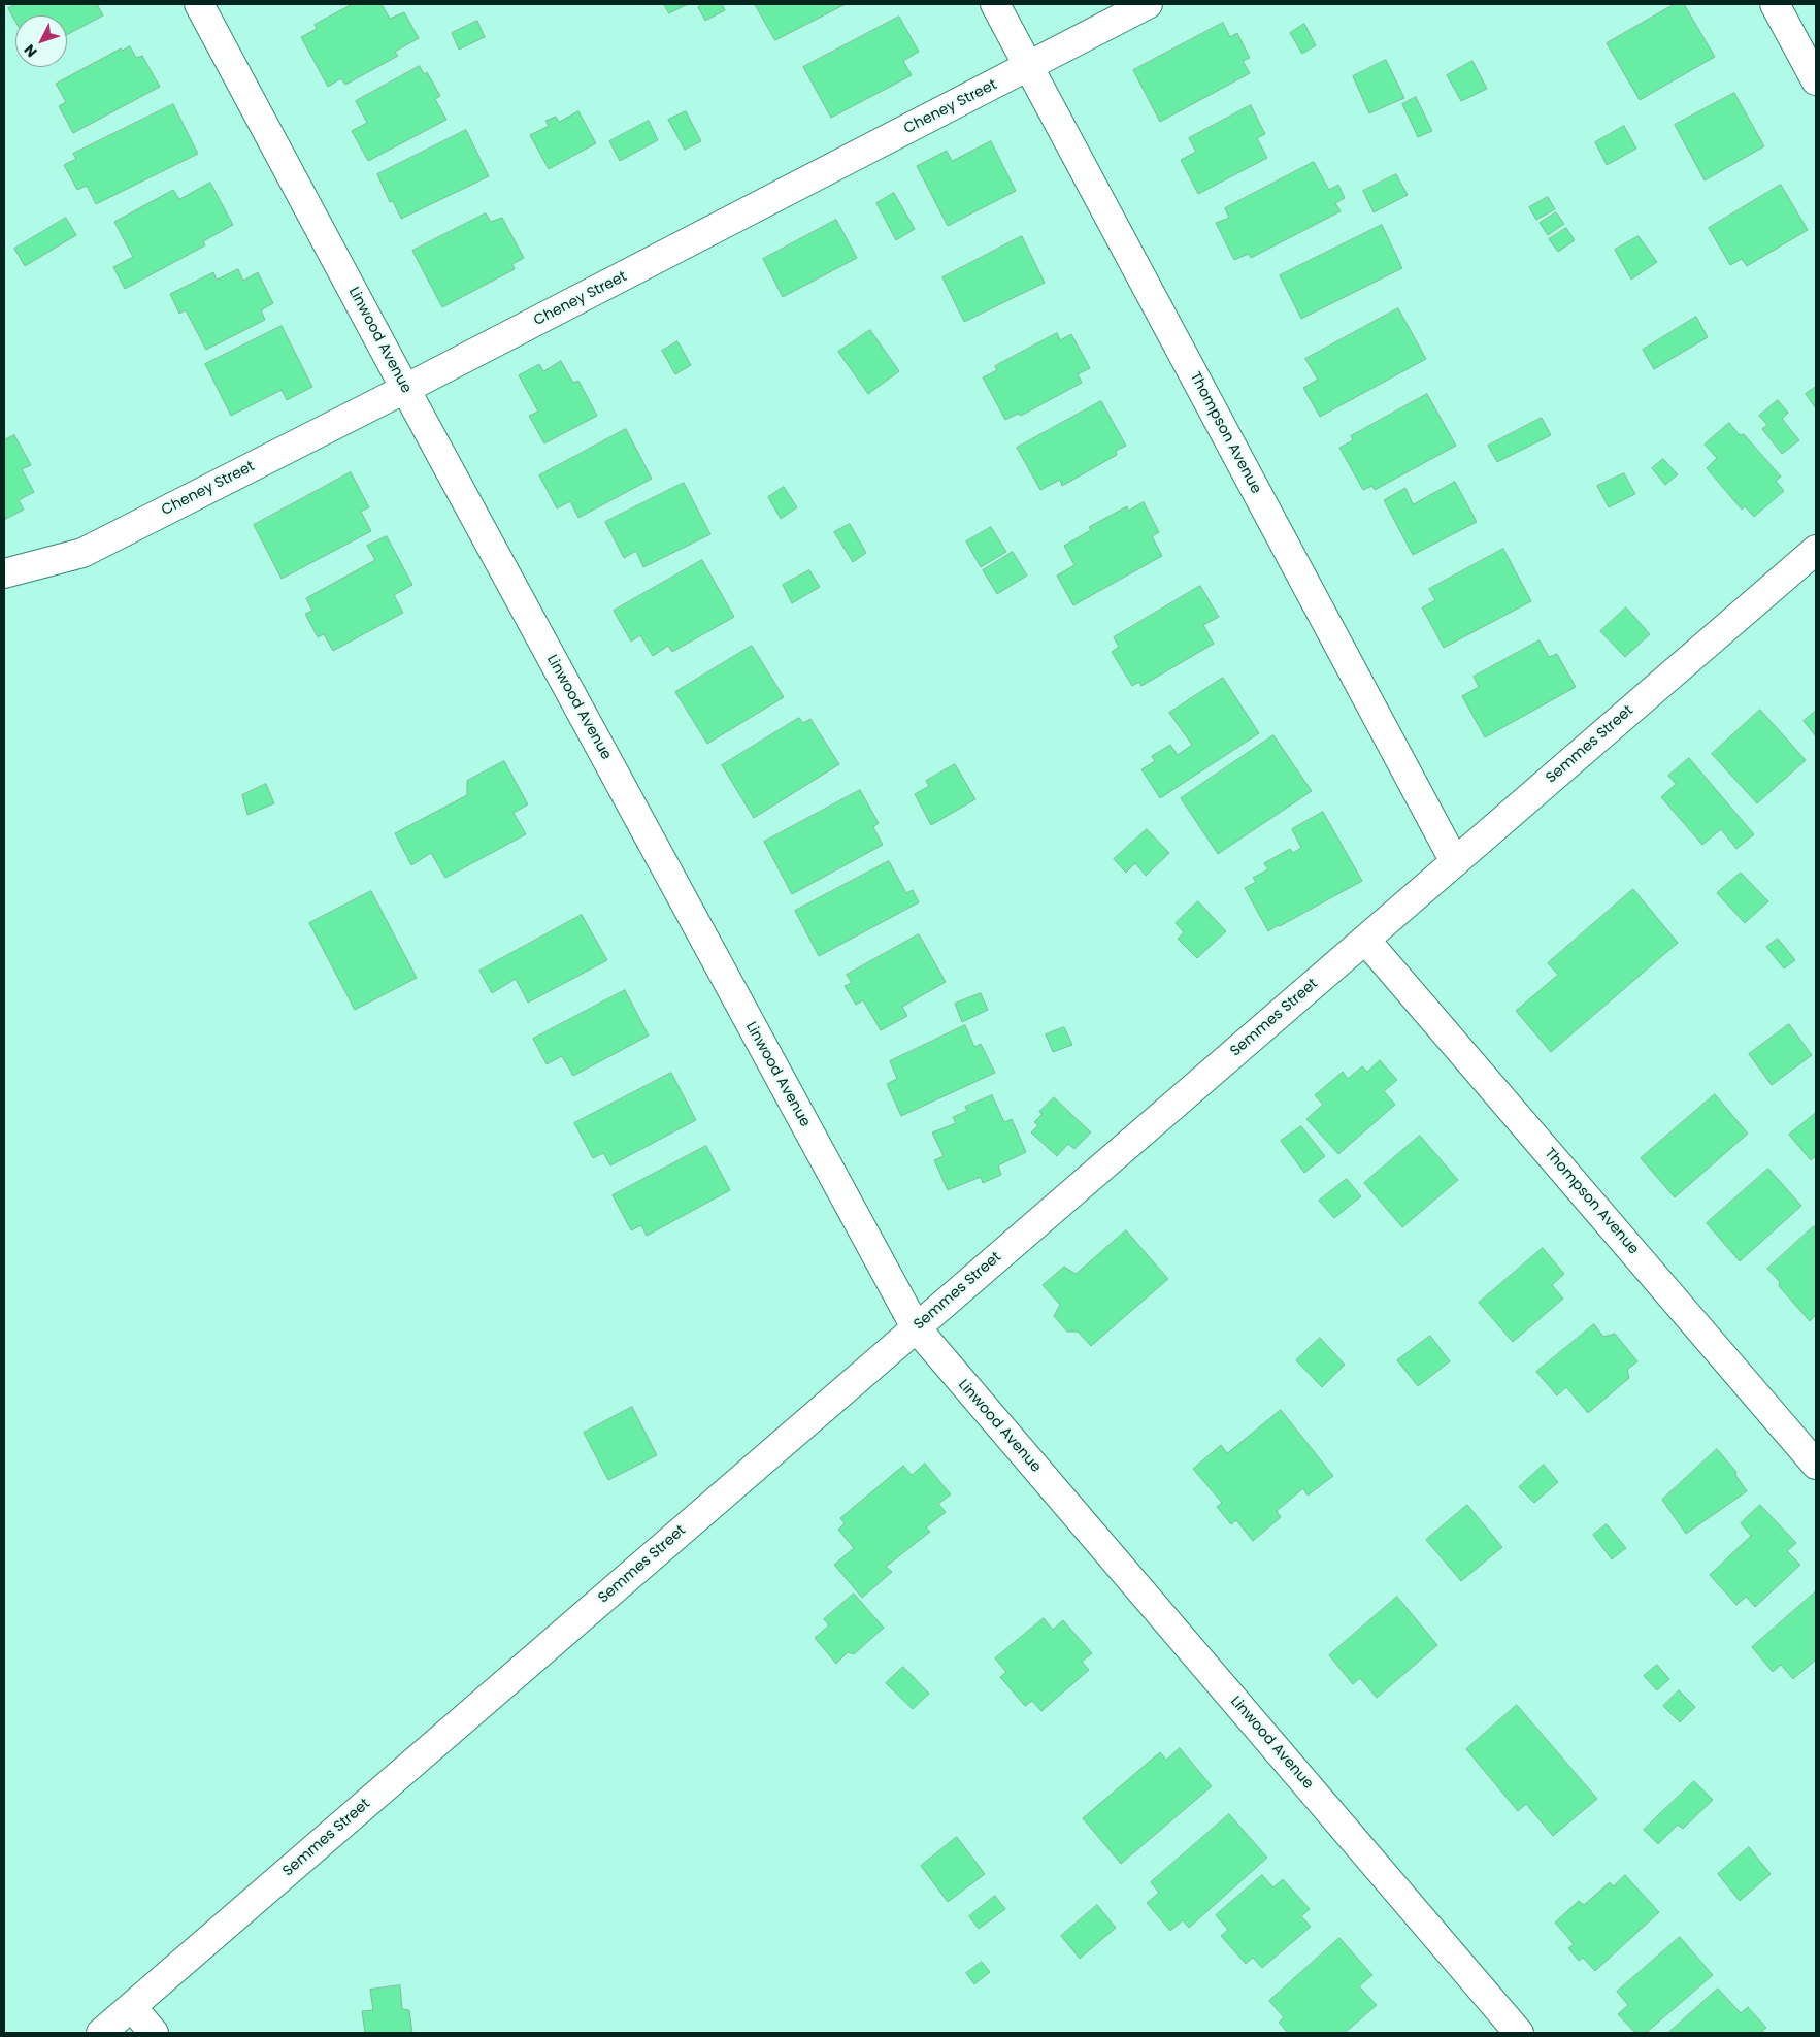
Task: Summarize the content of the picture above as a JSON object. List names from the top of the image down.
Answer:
{
  "streets": {
    "street": [
      "Cheney Street",
      "Linwood Avenue",
      "Thompson Avenue",
      "Semmes Street"
    ]
  },
  "crossings": [
    ["Cheney Street", "Linwood Avenue"],
    ["Cheney Street", "Thompson Avenue"],
    ["Linwood Avenue", "Semmes Street"],
    ["Thompson Avenue", "Semmes Street"]
  ],
  "north": "bottom left"
}
